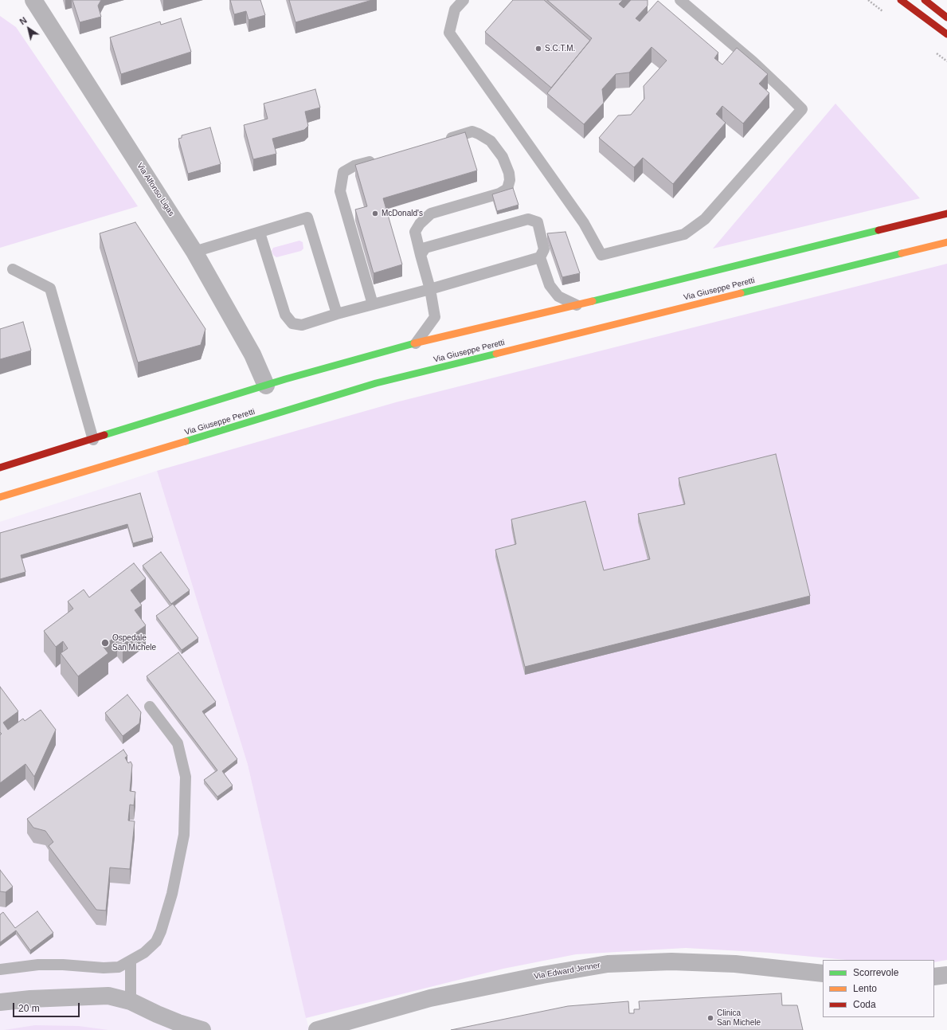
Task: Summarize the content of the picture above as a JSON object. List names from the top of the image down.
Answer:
{
  "streets": {
    "main road": ["Via Giuseppe Peretti"],
    "street": ["Via Alfonso Ligas", "Via Edward Jenner"]
  },
  "places": [
    "S.C.T.M.",
    "McDonald's",
    "Ospedale San Michele",
    "Clinica San Michele"
  ],
  "legend": ["Scorrevole", "Lento", "Coda"],
  "scale_bar": "20 m",
  "north": "top left"
}
